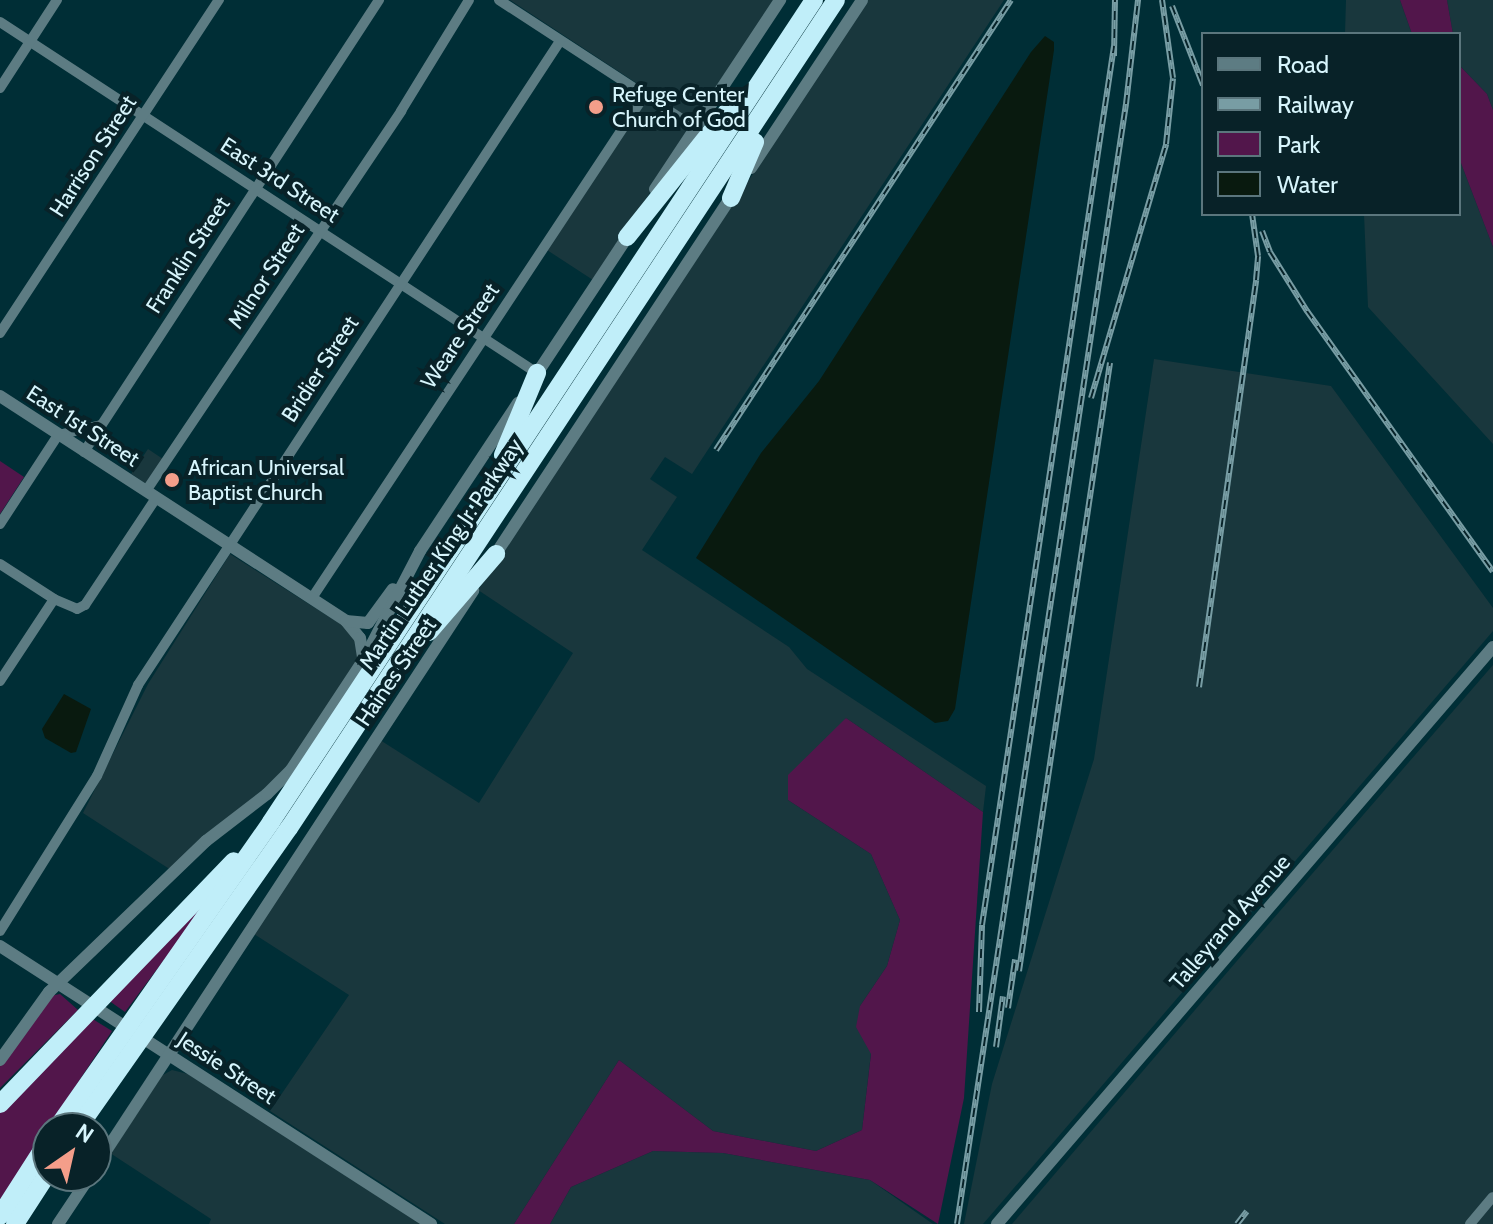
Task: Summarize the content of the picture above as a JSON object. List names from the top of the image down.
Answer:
{
  "streets": {
    "highway": ["Martin Luther King Jr. Parkway"],
    "street": [
      "Harrison Street",
      "East 3rd Street",
      "Franklin Street",
      "Milnor Street",
      "Weare Street",
      "Bridier Street",
      "East 1st Street",
      "Haines Street",
      "Talleyrand Avenue",
      "Jessie Street"
    ]
  },
  "crossings": [
    ["Harrison Street", "East 3rd Street"],
    ["East 3rd Street", "Franklin Street"],
    ["East 3rd Street", "Milnor Street"],
    ["East 3rd Street", "Weare Street"],
    ["East 3rd Street", "Bridier Street"],
    ["East 3rd Street", "Haines Street"],
    ["Franklin Street", "East 1st Street"],
    ["Milnor Street", "East 1st Street"],
    ["Weare Street", "East 1st Street"],
    ["Bridier Street", "East 1st Street"],
    ["Haines Street", "Jessie Street"]
  ],
  "places": ["Refuge Center Church of God", "African Universal Baptist Church"],
  "legend": [
    "Road",
    "Railway",
    "Park",
    "Water"
  ],
  "north": "top right"
}
